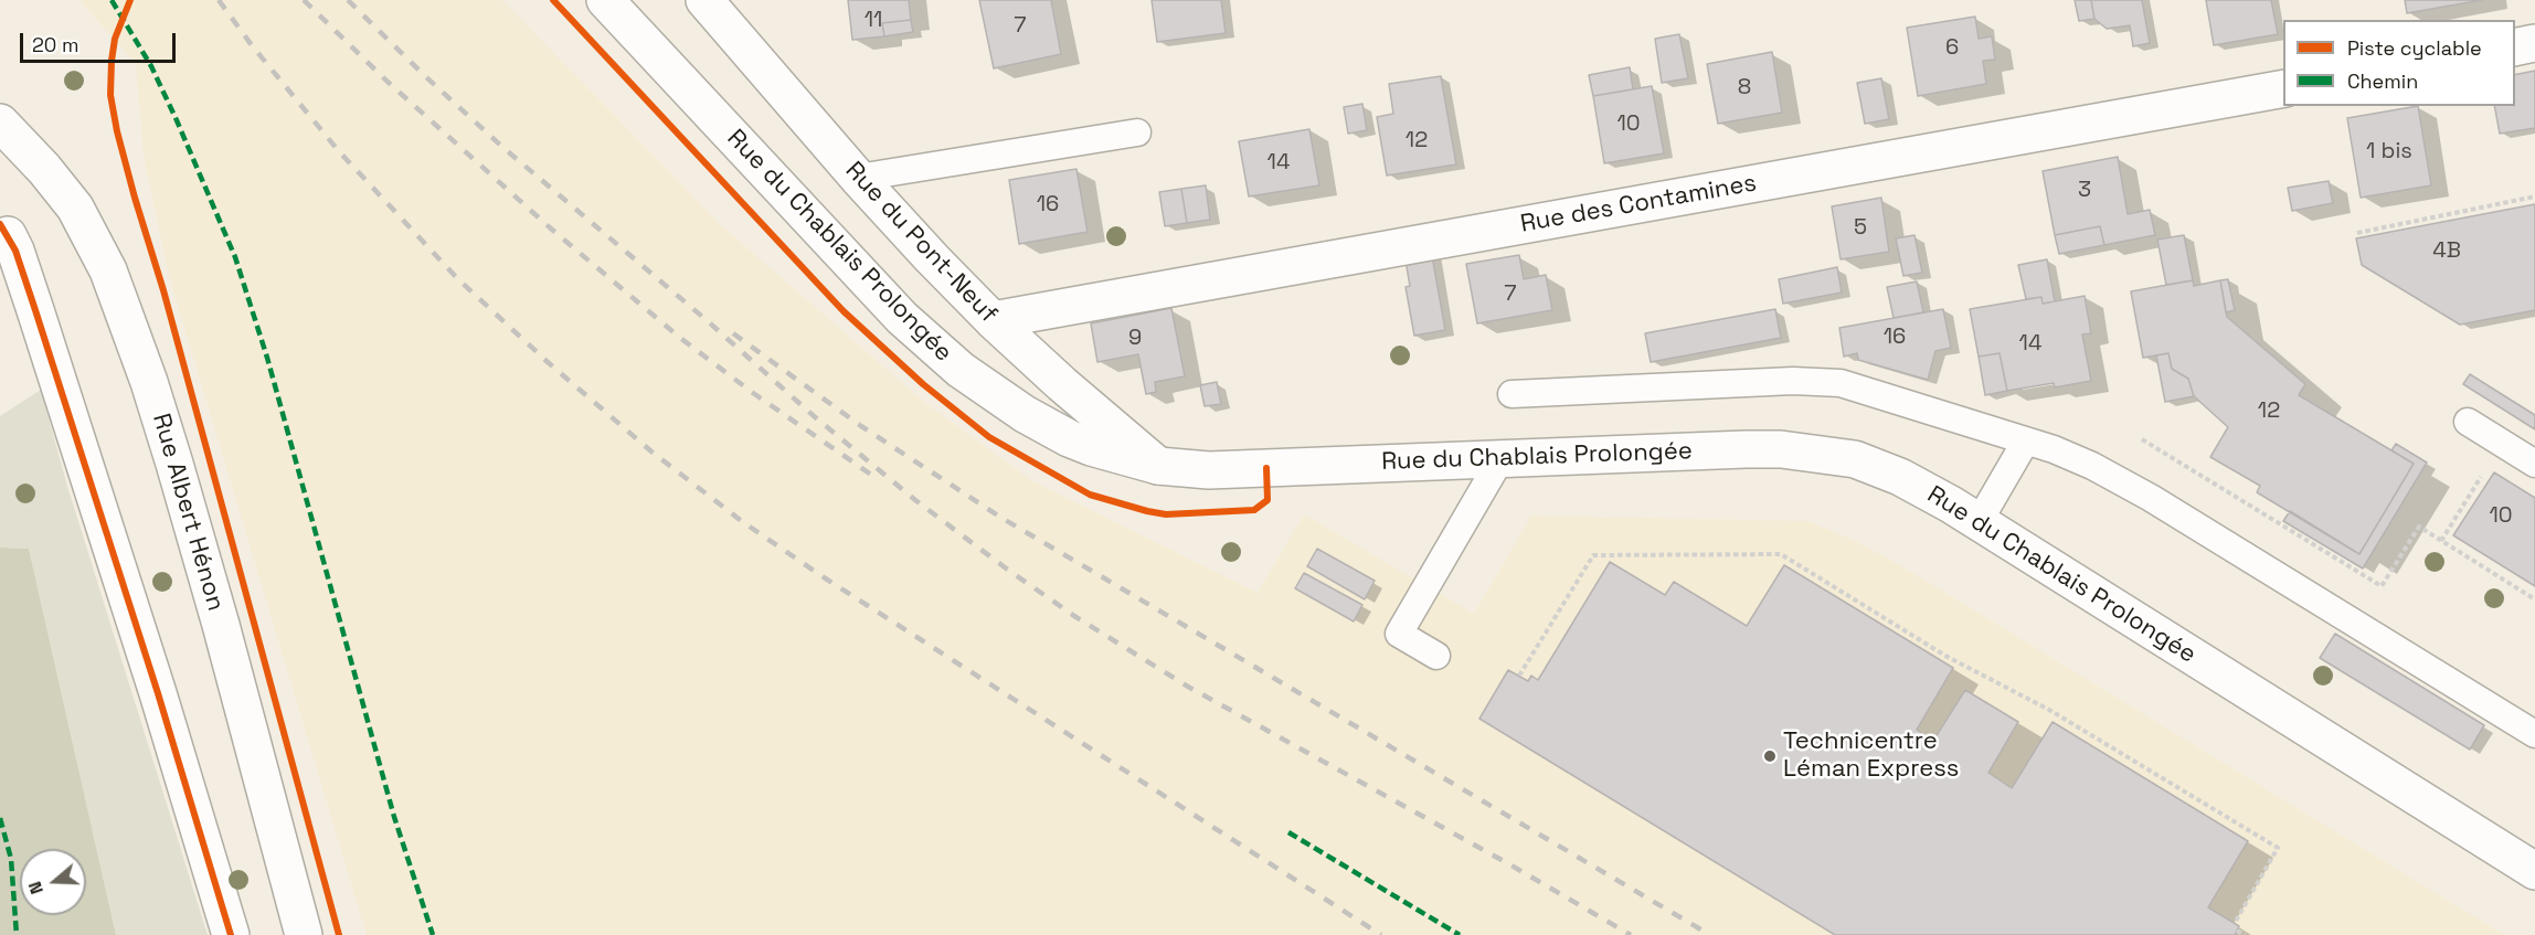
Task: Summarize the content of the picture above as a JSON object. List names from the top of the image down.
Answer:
{
  "streets": {
    "street": [
      "Rue des Contamines",
      "Rue du Pont-Neuf",
      "Rue du Chablais Prolongée",
      "Rue Albert Hénon"
    ]
  },
  "crossings": [
    ["Rue des Contamines", "Rue du Pont-Neuf"],
    ["Rue du Pont-Neuf", "Rue du Chablais Prolongée"]
  ],
  "places": ["Technicentre Léman Express"],
  "house_numbers": [
    "11",
    "7",
    "6",
    "8",
    "10",
    "12",
    "1 bis",
    "14",
    "3",
    "16",
    "5",
    "4B",
    "7",
    "16",
    "9",
    "14",
    "12",
    "10"
  ],
  "legend": ["Piste cyclable", "Chemin"],
  "scale_bar": "20 m",
  "north": "left"
}
